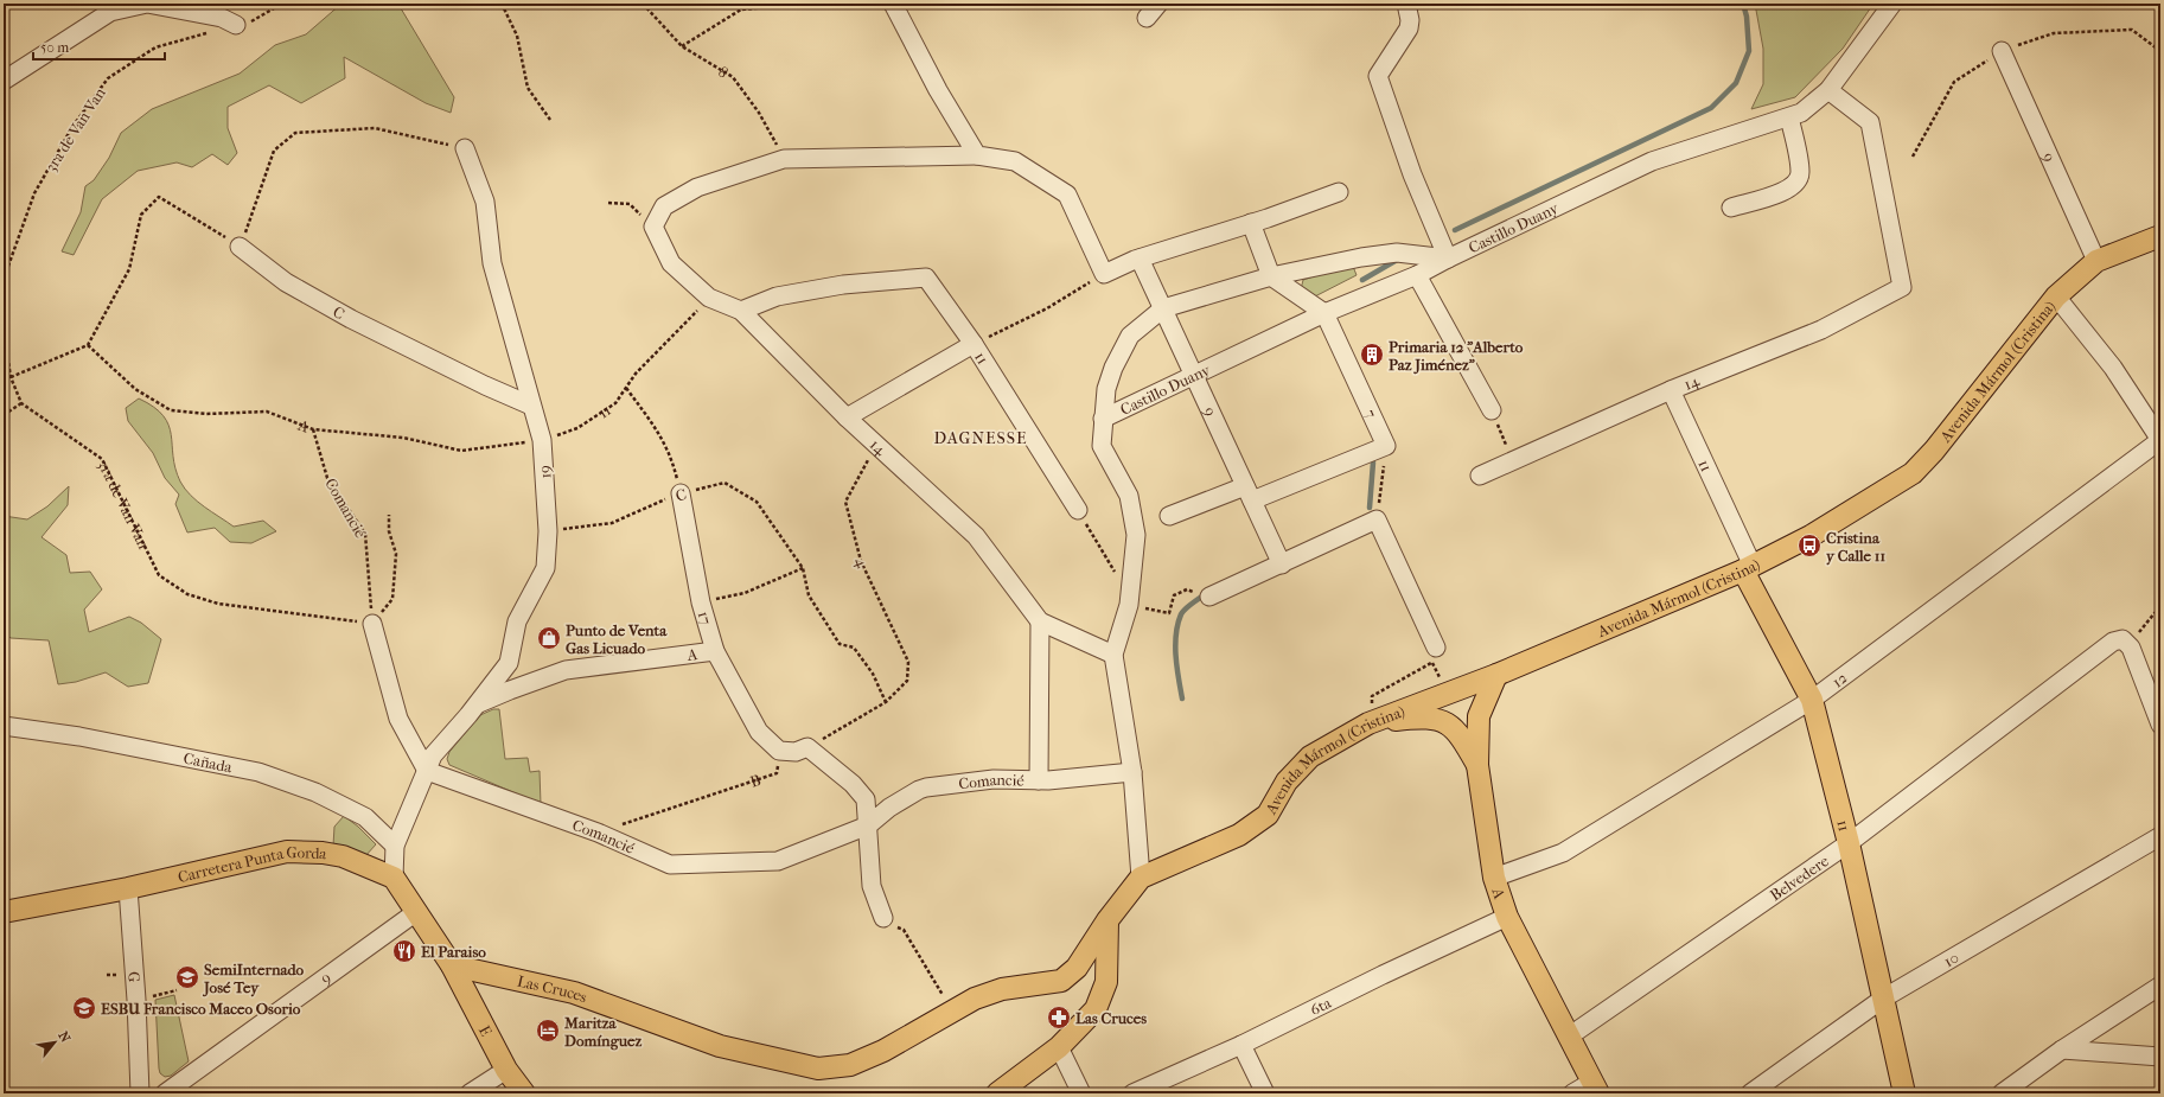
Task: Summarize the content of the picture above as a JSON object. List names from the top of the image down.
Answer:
{
  "streets": {
    "main road": [
      "11",
      "Avenida Mármol (Cristina)",
      "A",
      "Carretera Punta Gorda",
      "Las Cruces",
      "E"
    ],
    "street": [
      "9",
      "Castillo Duany",
      "C",
      "14",
      "7",
      "19",
      "Comancié",
      "17",
      "12",
      "Cañada",
      "Belvedere",
      "10",
      "G",
      "6ta"
    ],
    "path": [
      "8",
      "3ra de Van Van",
      "4",
      "B"
    ]
  },
  "crossings": [
    ["3ra de Van Van", "Comancié"],
    ["9", "Castillo Duany"],
    ["9", "Avenida Mármol (Cristina)"],
    ["Castillo Duany", "14"],
    ["Castillo Duany", "7"],
    ["C", "19"],
    ["C", "17"],
    ["11", "Avenida Mármol (Cristina)"],
    ["11", "14"],
    ["11", "A"],
    ["11", "19"],
    ["11", "12"],
    ["11", "Belvedere"],
    ["11", "10"],
    ["Avenida Mármol (Cristina)", "A"],
    ["Avenida Mármol (Cristina)", "Las Cruces"],
    ["14", "4"],
    ["A", "19"],
    ["A", "Comancié"],
    ["A", "17"],
    ["A", "12"],
    ["A", "Belvedere"],
    ["A", "6ta"],
    ["19", "Comancié"],
    ["Comancié", "B"],
    ["17", "B"],
    ["Carretera Punta Gorda", "G"],
    ["Las Cruces", "E"]
  ],
  "districts": ["DAGNESSE"],
  "places": {
    "building": ["Primaria 12 \"Alberto Paz Jiménez\""],
    "bus stop": ["Cristina y Calle 11"],
    "shop": ["Punto de Venta Gas Licuado"],
    "restaurant": ["El Paraiso"],
    "school or university": ["SemiInternado José Tey", "ESBU Francisco Maceo Osorio"],
    "pharmacy": ["Las Cruces"],
    "hotel": ["Maritza Domínguez"]
  },
  "scale_bar": "50 m",
  "north": "top right"
}
